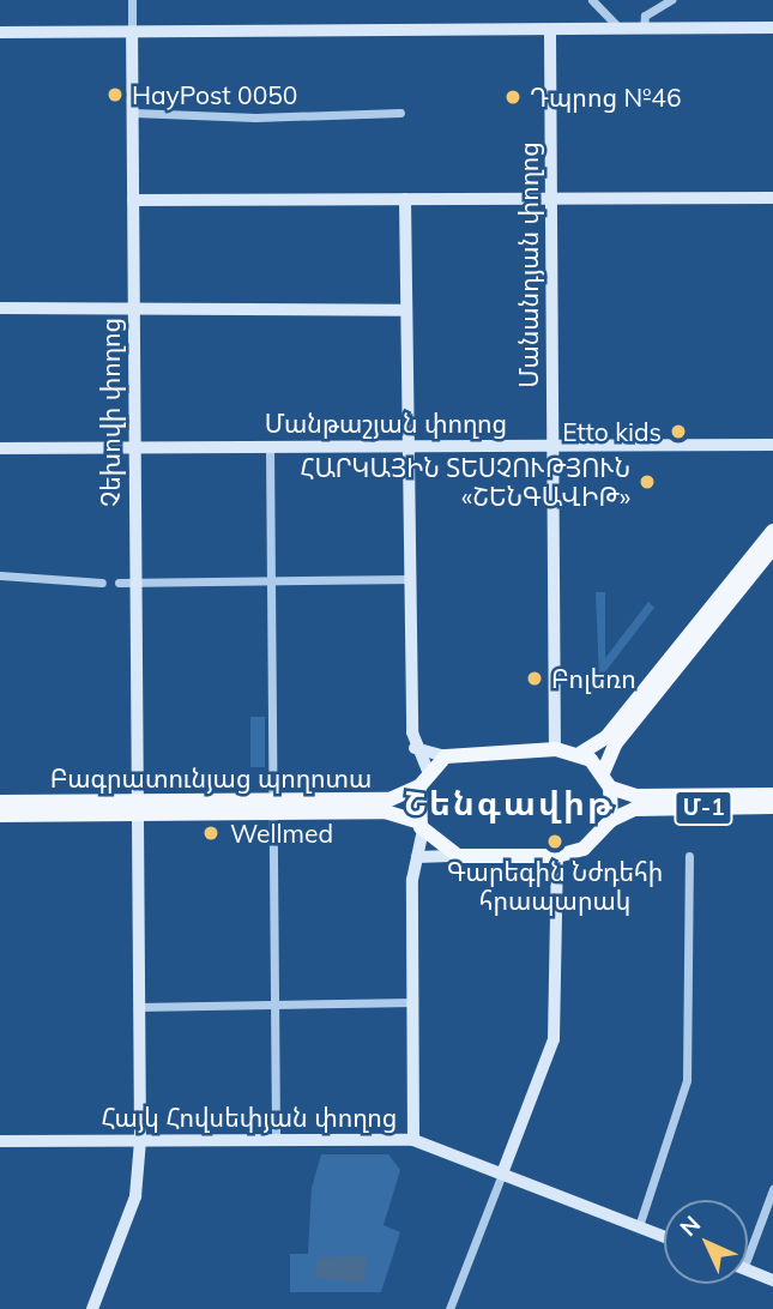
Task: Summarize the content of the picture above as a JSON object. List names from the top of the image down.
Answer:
{
  "streets": {
    "main road": ["Բագրատունյաց պողոտա", "Մ-1"],
    "street": [
      "Մանանդյան փողոց",
      "Չեխովի փողոց",
      "Մանթաշյան փողոց",
      "Հայկ Հովսեփյան փողոց"
    ]
  },
  "crossings": [
    ["Մանանդյան փողոց", "Մանթաշյան փողոց"],
    ["Չեխովի փողոց", "Մանթաշյան փողոց"],
    ["Չեխովի փողոց", "Բագրատունյաց պողոտա"],
    ["Չեխովի փողոց", "Հայկ Հովսեփյան փողոց"]
  ],
  "districts": ["Շենգավիթ"],
  "places": [
    "HayPost 0050",
    "Դպրոց №46",
    "Etto kids",
    "ՀԱՐԿԱՅԻՆ ՏԵՍՉՈՒԹՅՈՒՆ «ՇԵՆԳԱՎԻԹ»",
    "Բոլեռո",
    "Wellmed",
    "Գարեգին Նժդեհի հրապարակ"
  ],
  "north": "top left"
}
